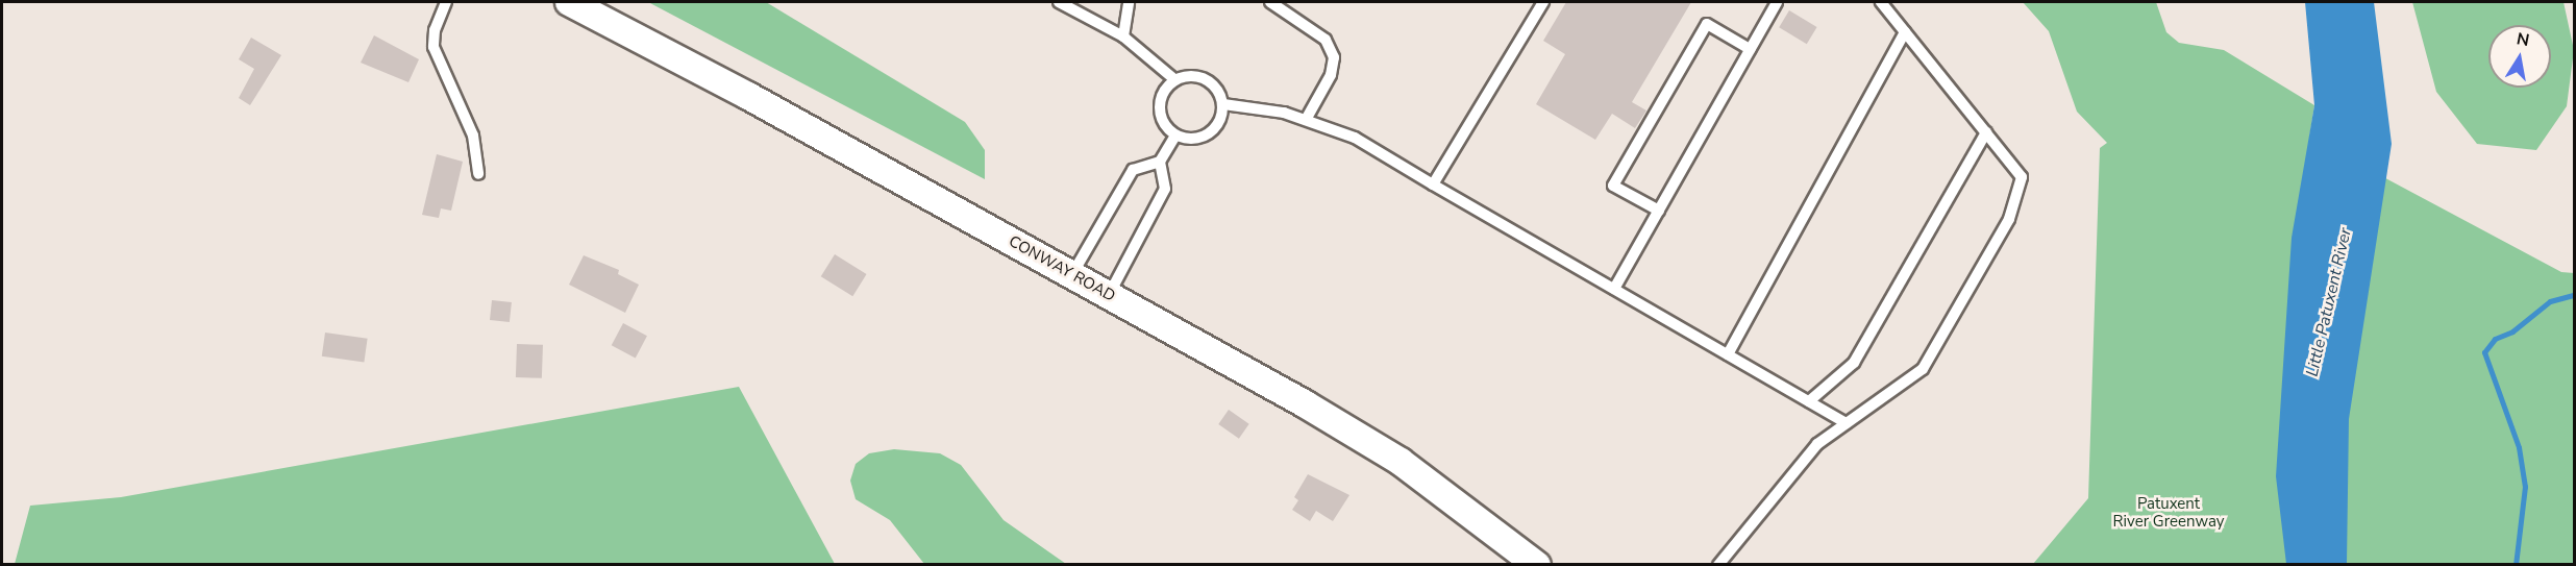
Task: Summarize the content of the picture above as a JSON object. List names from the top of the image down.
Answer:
{
  "streets": {
    "street": ["CONWAY ROAD"]
  },
  "water": ["Little Patuxent River"],
  "parks": ["Patuxent River Greenway"],
  "north": "top"
}
